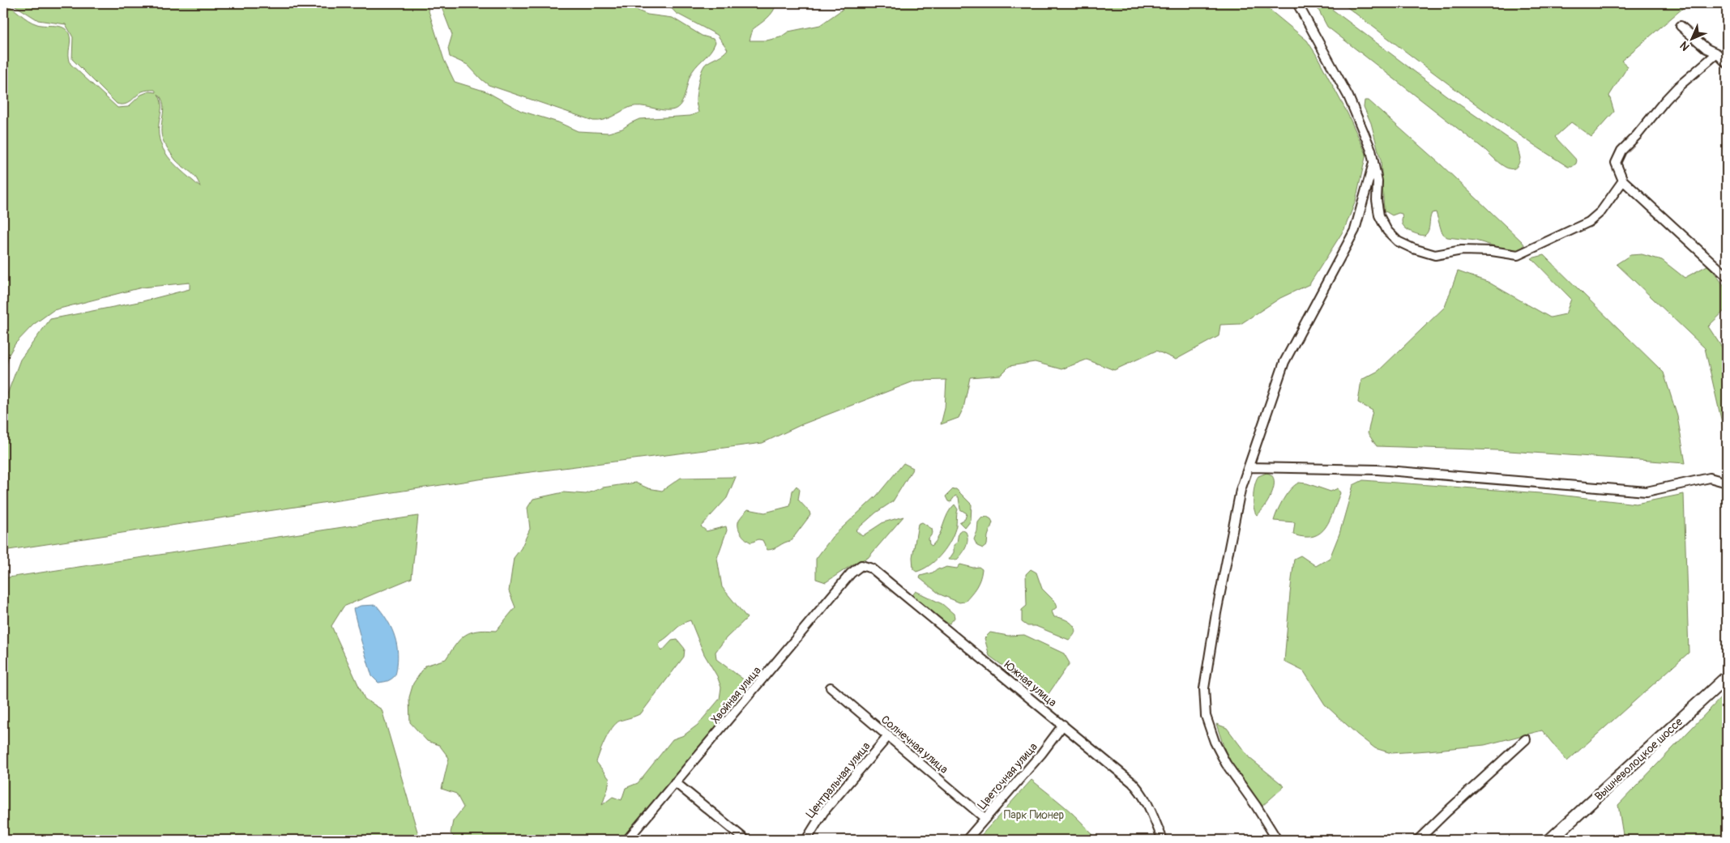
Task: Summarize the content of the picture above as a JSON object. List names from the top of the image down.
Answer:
{
  "streets": {
    "main road": ["Вышневолоцкое шоссе"],
    "street": [
      "Южная улица",
      "Хвойная улица",
      "Солнечная улица",
      "Цветочная улица",
      "Центральная улица"
    ]
  },
  "crossings": [
    ["Южная улица", "Хвойная улица"],
    ["Южная улица", "Цветочная улица"],
    ["Солнечная улица", "Цветочная улица"],
    ["Солнечная улица", "Центральная улица"]
  ],
  "parks": ["Парк Пионер"],
  "north": "bottom left"
}
